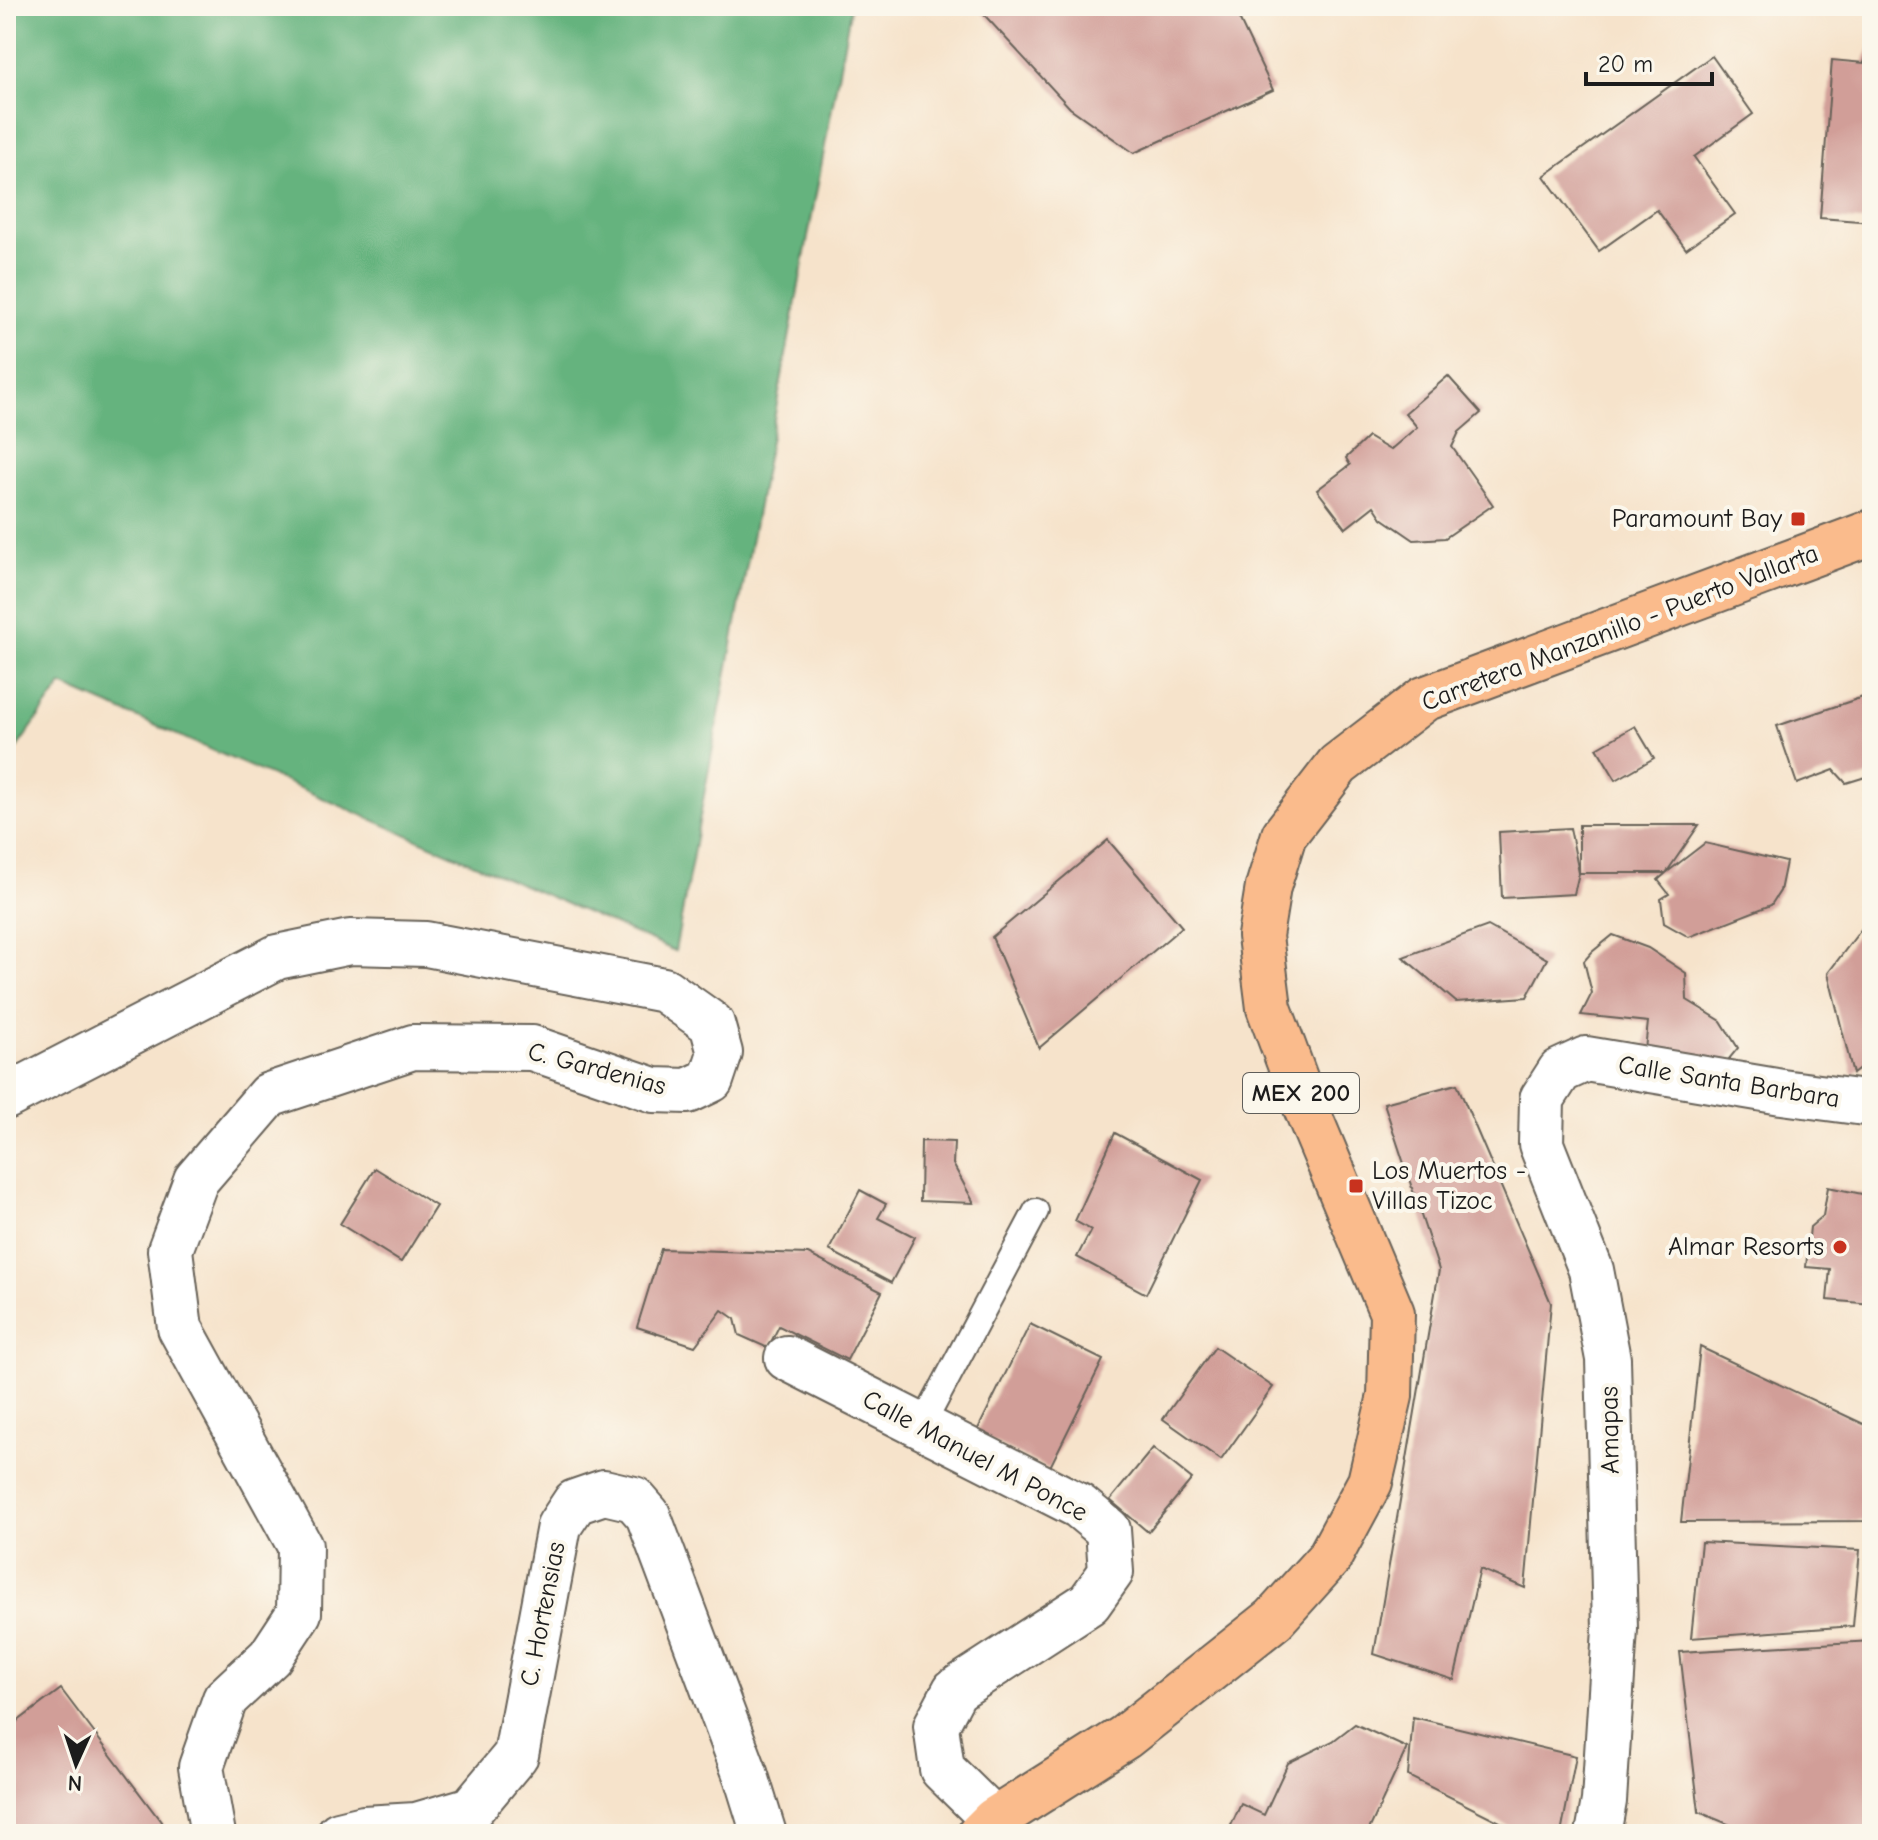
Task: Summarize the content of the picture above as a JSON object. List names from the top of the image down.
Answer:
{
  "streets": {
    "highway": ["Carretera Manzanillo - Puerto Vallarta", "MEX 200"],
    "street": [
      "C. Gardenias",
      "Calle Santa Barbara",
      "Amapas",
      "Calle Manuel M Ponce",
      "C. Hortensias"
    ]
  },
  "crossings": [
    ["Carretera Manzanillo - Puerto Vallarta", "Calle Manuel M Ponce"],
    ["Calle Santa Barbara", "Amapas"]
  ],
  "places": {
    "transit": ["Paramount Bay", "Los Muertos - Villas Tizoc"],
    "other": ["Almar Resorts"]
  },
  "scale_bar": "20 m",
  "north": "bottom"
}
